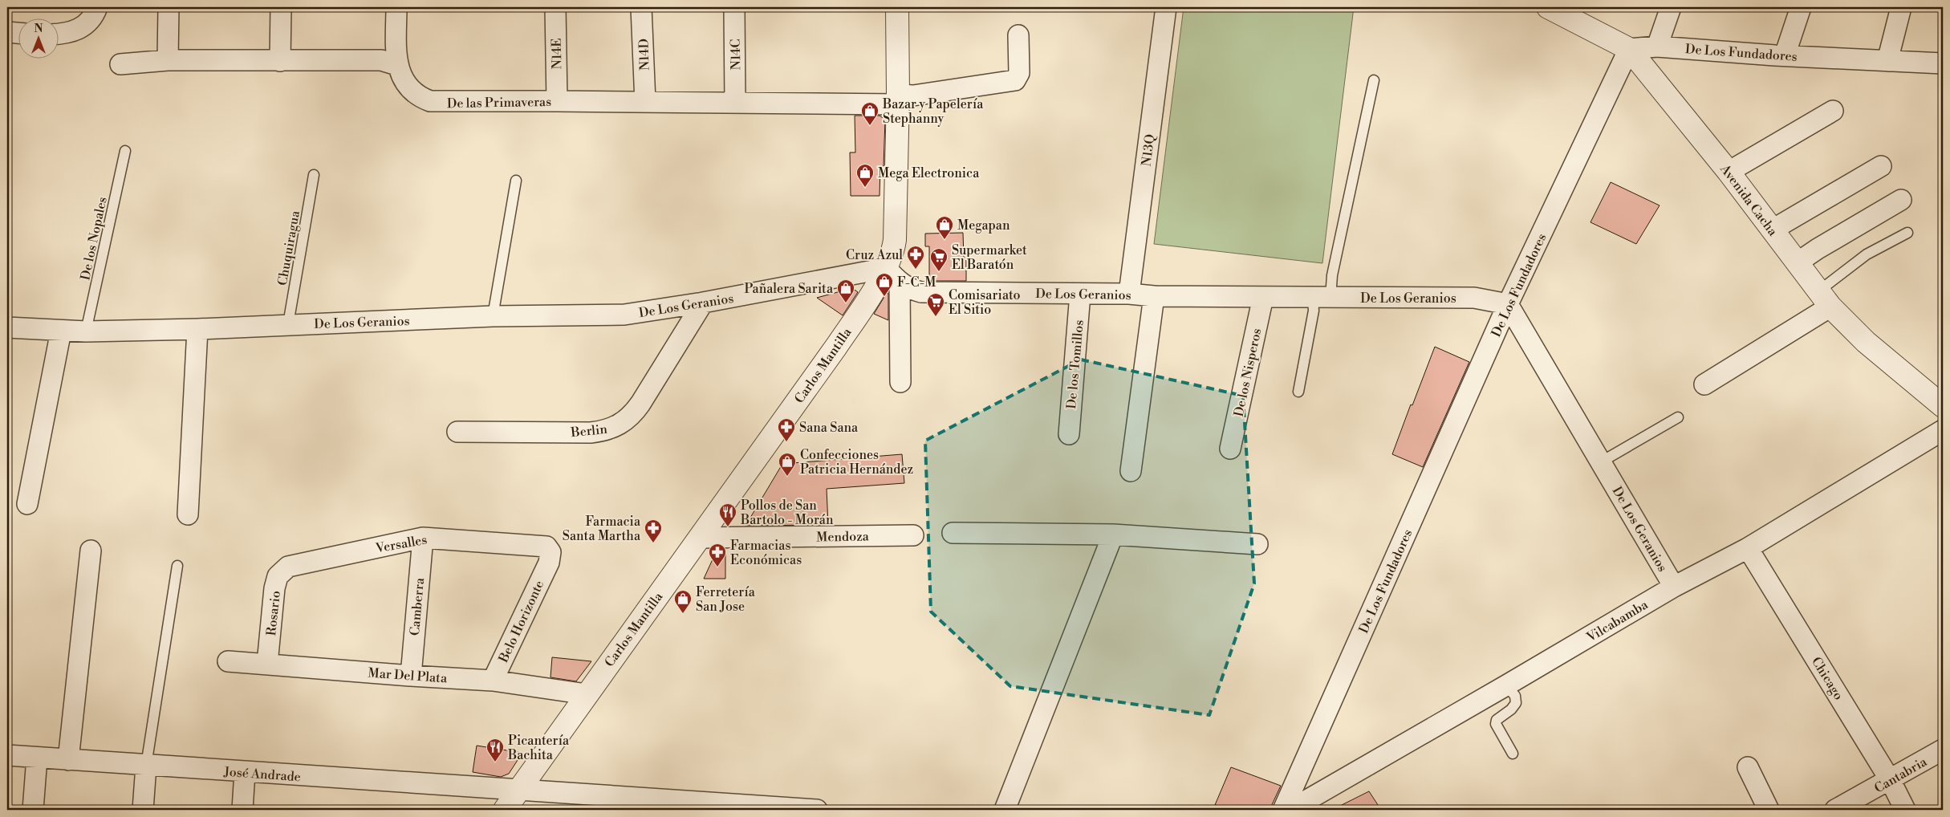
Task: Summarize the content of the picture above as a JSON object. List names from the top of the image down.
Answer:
{
  "streets": {
    "street": [
      "De Los Fundadores",
      "N14E",
      "N14D",
      "N14C",
      "De las Primaveras",
      "N13Q",
      "Avenida Cacha",
      "De Los Geranios",
      "De los Tomillos",
      "Carlos Mantilla",
      "De los Nisperos",
      "Berlin",
      "Mendoza",
      "Versalles",
      "Camberra",
      "Rosario",
      "Vilcabamba",
      "Belo Horizonte",
      "Mar Del Plata",
      "Chicago",
      "José Andrade",
      "Cantabria"
    ],
    "lane": ["De los Nopales", "Chuquiragua"]
  },
  "crossings": [
    ["De Los Fundadores", "Avenida Cacha"],
    ["De Los Fundadores", "De Los Geranios"],
    ["N14E", "De las Primaveras"],
    ["N14D", "De las Primaveras"],
    ["N14C", "De las Primaveras"],
    ["De las Primaveras", "Carlos Mantilla"],
    ["N13Q", "De Los Geranios"],
    ["De los Nopales", "De Los Geranios"],
    ["Chuquiragua", "De Los Geranios"],
    ["De Los Geranios", "De los Tomillos"],
    ["De Los Geranios", "Carlos Mantilla"],
    ["De Los Geranios", "De los Nisperos"],
    ["De Los Geranios", "Berlin"],
    ["De Los Geranios", "Vilcabamba"],
    ["Carlos Mantilla", "Mendoza"],
    ["Carlos Mantilla", "Mar Del Plata"],
    ["Carlos Mantilla", "José Andrade"],
    ["Versalles", "Camberra"],
    ["Versalles", "Rosario"],
    ["Versalles", "Belo Horizonte"],
    ["Camberra", "Mar Del Plata"],
    ["Rosario", "Mar Del Plata"],
    ["Vilcabamba", "Chicago"],
    ["Belo Horizonte", "Mar Del Plata"],
    ["Chicago", "Cantabria"]
  ],
  "places": {
    "shop": [
      "Bazar y Papelería Stephanny",
      "Mega Electronica",
      "Megapan",
      "F-C-M",
      "Pañalera Sarita",
      "Confecciones Patricia Hernández",
      "Ferretería San Jose"
    ],
    "pharmacy": [
      "Cruz Azul",
      "Sana Sana",
      "Farmacia Santa Martha",
      "Farmacias Económicas"
    ],
    "supermarket": ["Supermarket El Baratón", "Comisariato El Sitio"],
    "restaurant": ["Pollos de San Bartolo - Morán", "Picantería Bachita"]
  },
  "north": "top"
}
